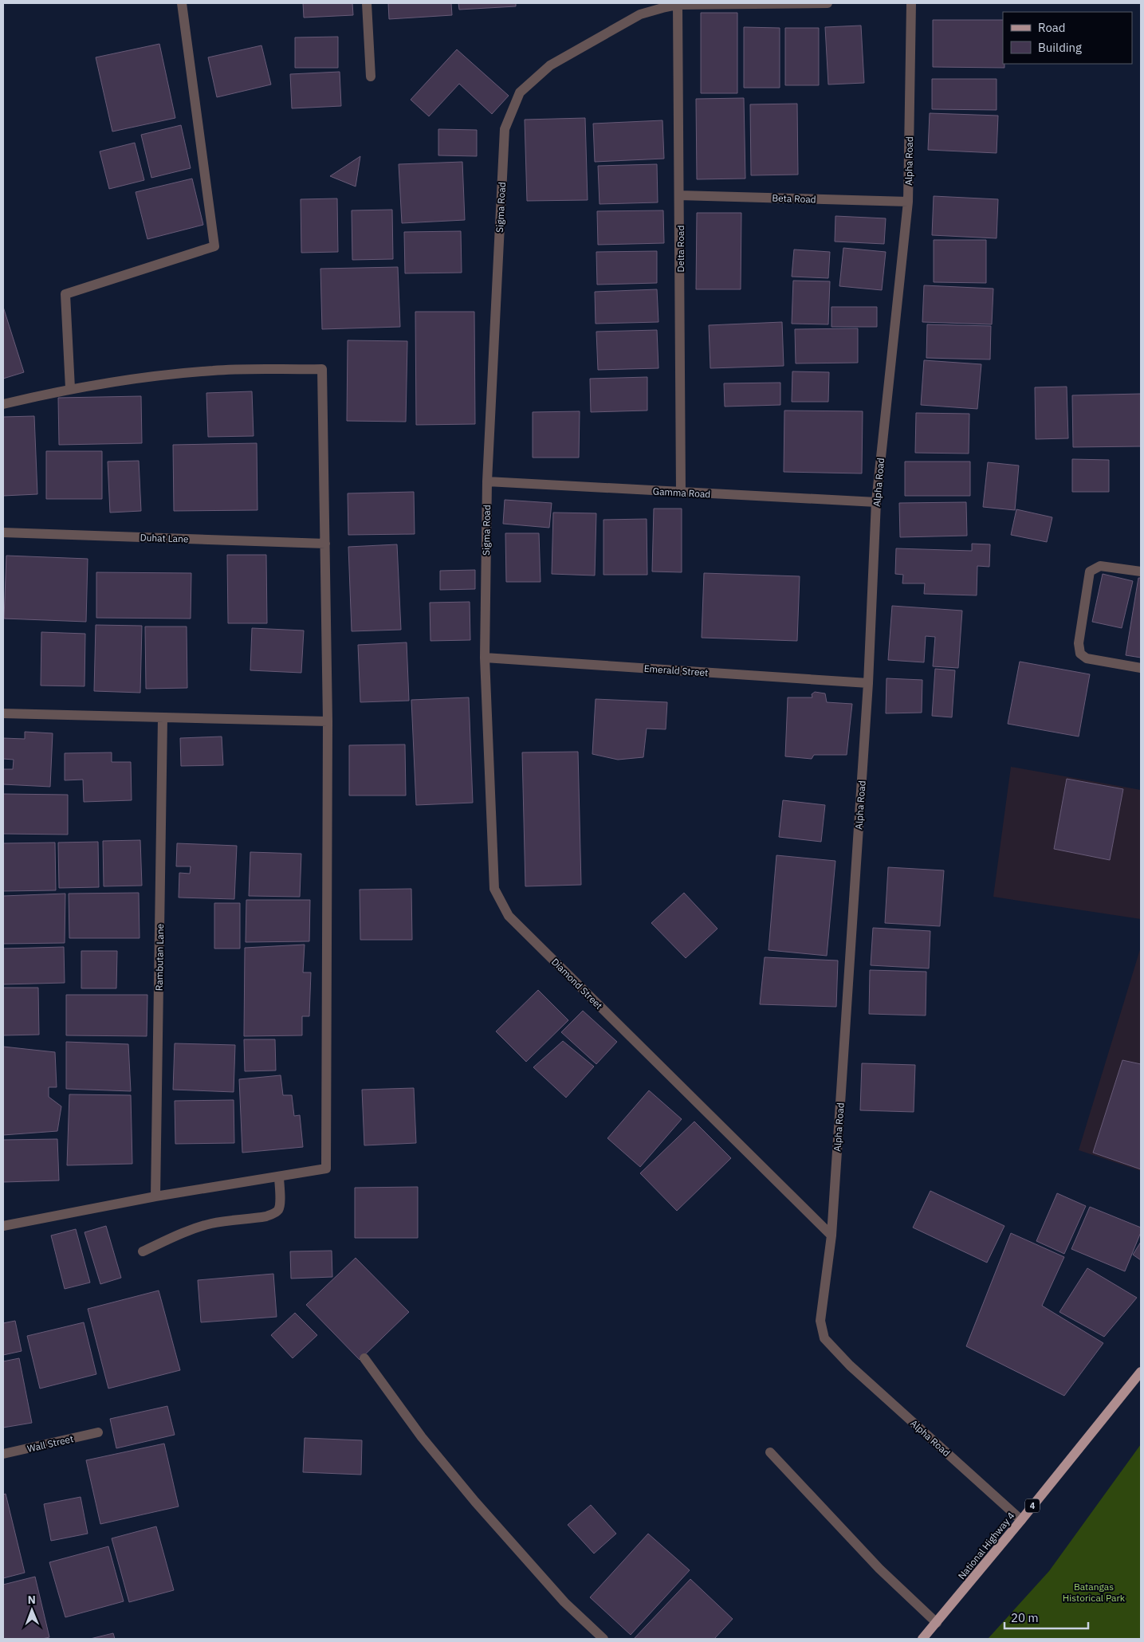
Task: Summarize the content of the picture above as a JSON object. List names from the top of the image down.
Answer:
{
  "streets": {
    "main road": ["4", "National Highway 4"],
    "street": [
      "Alpha Road",
      "Beta Road",
      "Sigma Road",
      "Delta Road",
      "Gamma Road",
      "Duhat Lane",
      "Emerald Street",
      "Rambutan Lane",
      "Diamond Street",
      "Wall Street"
    ]
  },
  "crossings": [
    ["Alpha Road", "Beta Road"],
    ["Alpha Road", "Gamma Road"],
    ["Alpha Road", "Emerald Street"],
    ["Alpha Road", "Diamond Street"],
    ["Alpha Road", "National Highway 4"],
    ["Beta Road", "Delta Road"],
    ["Sigma Road", "Delta Road"],
    ["Sigma Road", "Gamma Road"],
    ["Sigma Road", "Emerald Street"],
    ["Sigma Road", "Diamond Street"],
    ["Delta Road", "Gamma Road"],
    ["Emerald Street", "Diamond Street"]
  ],
  "parks": ["Batangas Historical Park"],
  "legend": ["Road", "Building"],
  "scale_bar": "20 m",
  "north": "top"
}
